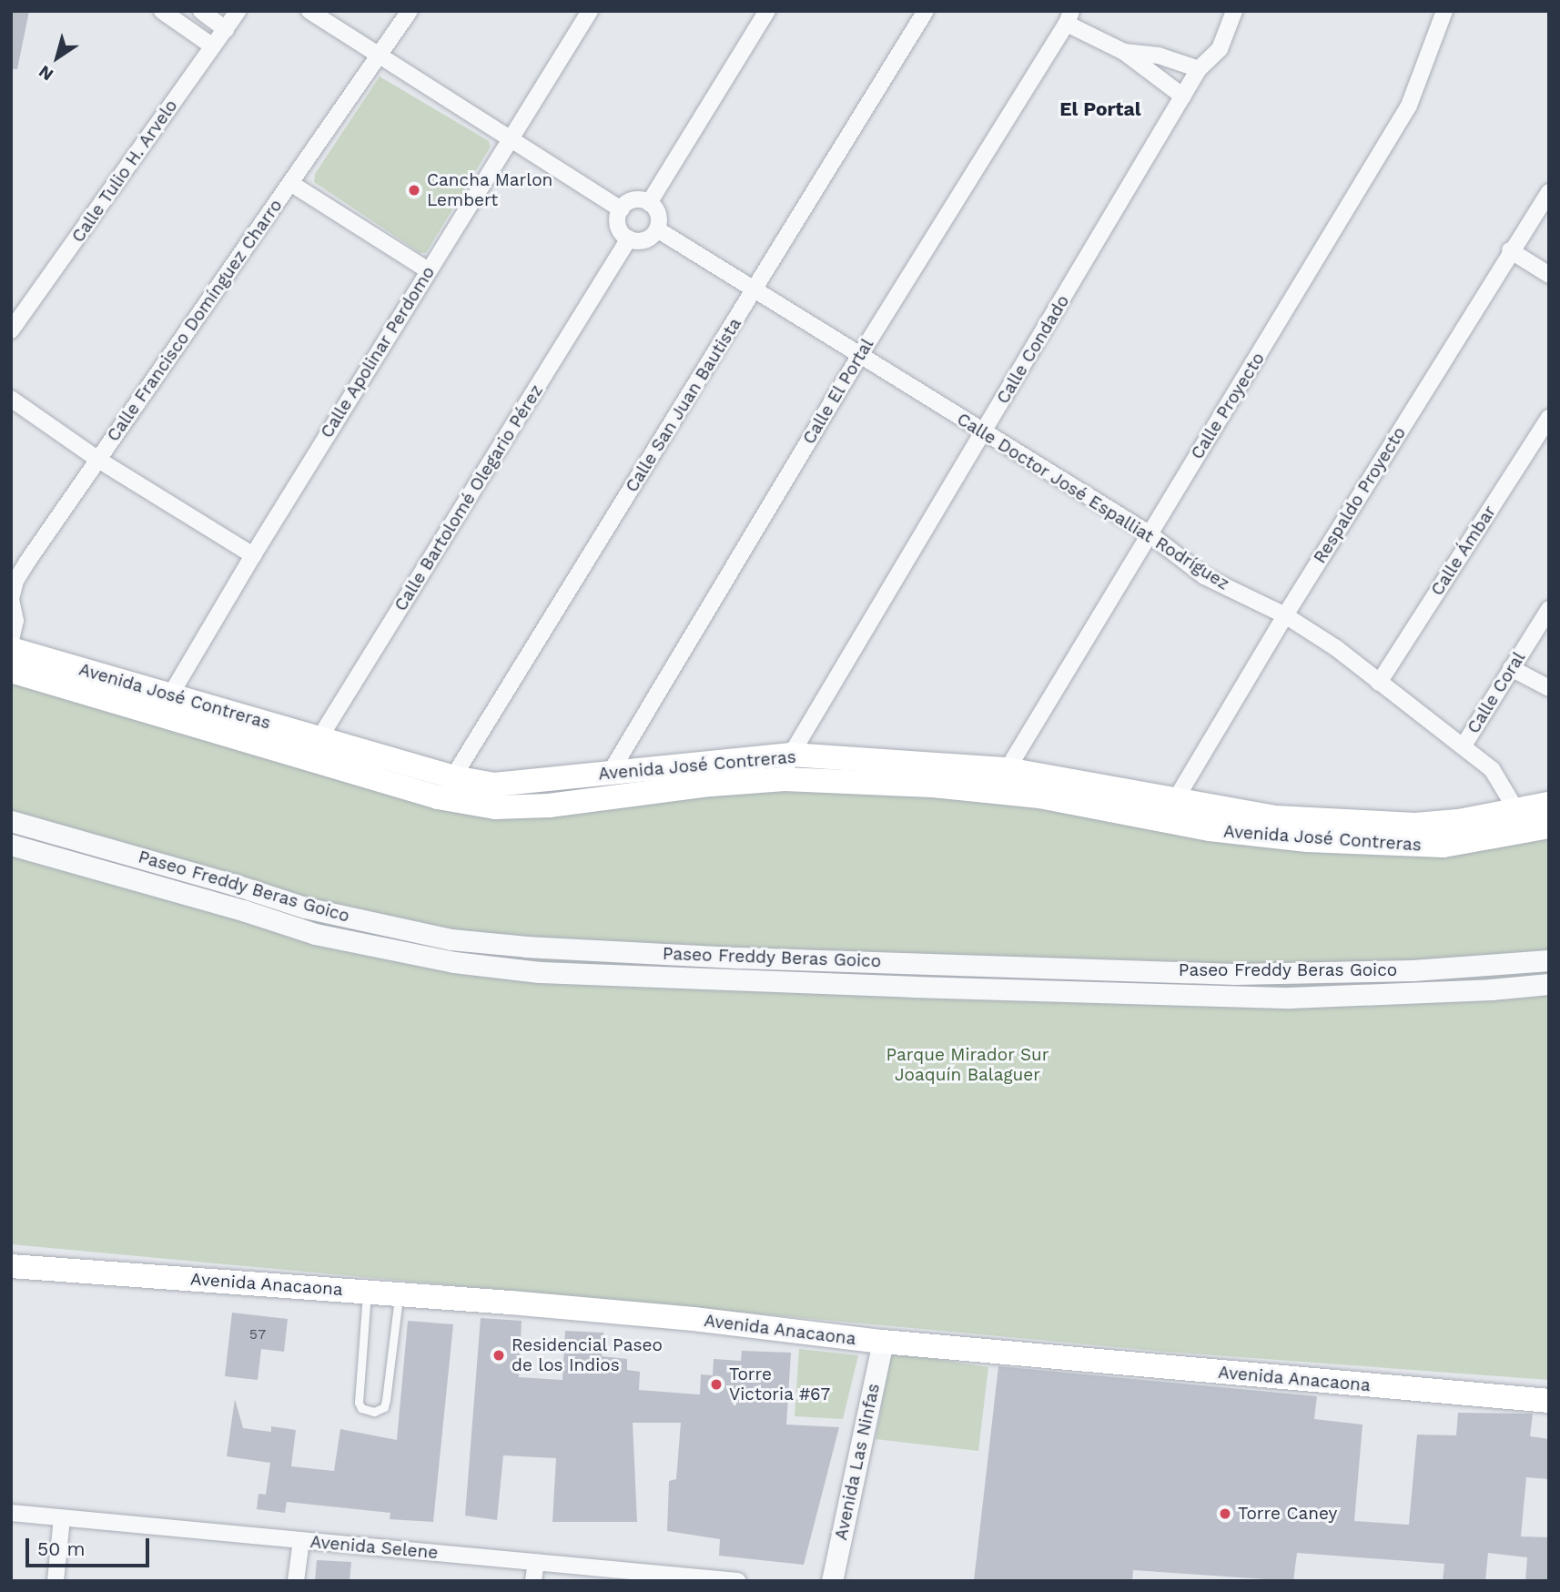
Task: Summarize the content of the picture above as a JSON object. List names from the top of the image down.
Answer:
{
  "streets": {
    "main road": ["Avenida José Contreras", "Avenida Anacaona"],
    "street": [
      "Calle Tulio H. Arvelo",
      "Calle Francisco Domínguez Charro",
      "Calle Condado",
      "Calle Apolinar Perdomo",
      "Calle El Portal",
      "Calle San Juan Bautista",
      "Calle Proyecto",
      "Respaldo Proyecto",
      "Calle Bartolomé Olegario Pérez",
      "Calle Doctor José Espalliat Rodríguez",
      "Calle Ámbar",
      "Calle Coral",
      "Paseo Freddy Beras Goico",
      "Avenida Las Ninfas",
      "Avenida Selene"
    ]
  },
  "crossings": [
    ["Calle Condado", "Calle Doctor José Espalliat Rodríguez"],
    ["Calle Condado", "Avenida José Contreras"],
    ["Calle Apolinar Perdomo", "Avenida José Contreras"],
    ["Calle El Portal", "Calle Doctor José Espalliat Rodríguez"],
    ["Calle El Portal", "Avenida José Contreras"],
    ["Calle San Juan Bautista", "Calle Doctor José Espalliat Rodríguez"],
    ["Calle San Juan Bautista", "Avenida José Contreras"],
    ["Calle Proyecto", "Calle Doctor José Espalliat Rodríguez"],
    ["Calle Proyecto", "Avenida José Contreras"],
    ["Respaldo Proyecto", "Calle Doctor José Espalliat Rodríguez"],
    ["Respaldo Proyecto", "Avenida José Contreras"],
    ["Calle Bartolomé Olegario Pérez", "Calle Doctor José Espalliat Rodríguez"],
    ["Calle Bartolomé Olegario Pérez", "Avenida José Contreras"],
    ["Calle Doctor José Espalliat Rodríguez", "Calle Ámbar"],
    ["Calle Doctor José Espalliat Rodríguez", "Calle Coral"],
    ["Calle Doctor José Espalliat Rodríguez", "Avenida José Contreras"],
    ["Avenida Anacaona", "Avenida Las Ninfas"]
  ],
  "districts": ["El Portal"],
  "parks": ["Parque Mirador Sur Joaquín Balaguer"],
  "places": [
    "Cancha Marlon Lembert",
    "Residencial Paseo de los Indios",
    "Torre Victoria #67",
    "Torre Caney"
  ],
  "house_numbers": ["57"],
  "scale_bar": "50 m",
  "north": "bottom left"
}
